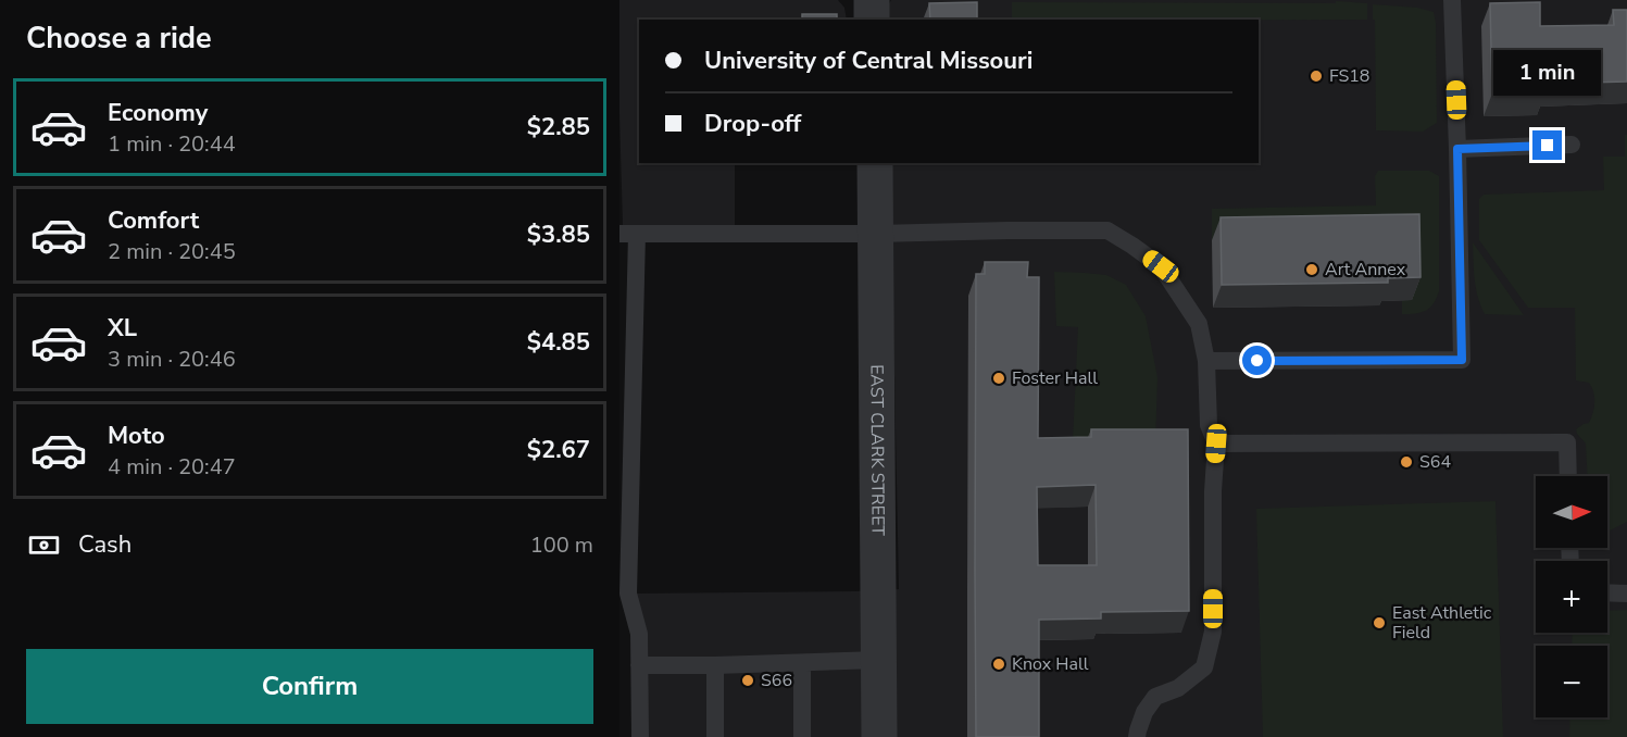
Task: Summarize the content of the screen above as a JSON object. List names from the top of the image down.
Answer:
{
  "streets": {
    "street": ["EAST CLARK STREET"]
  },
  "places": [
    "FS18",
    "Art Annex",
    "Foster Hall",
    "S64",
    "East Athletic Field",
    "Knox Hall",
    "S66"
  ],
  "north": "right",
  "page": {
    "heading": "Choose a ride",
    "banner": ["University of Central Missouri", "Drop-off"],
    "bubble": "1 min",
    "list": [
      {
        "name": "Economy",
        "note": "1 min · 20:44",
        "value": "$2.85"
      },
      {
        "name": "Comfort",
        "note": "2 min · 20:45",
        "value": "$3.85"
      },
      {
        "name": "XL",
        "note": "3 min · 20:46",
        "value": "$4.85"
      },
      {
        "name": "Moto",
        "note": "4 min · 20:47",
        "value": "$2.67"
      }
    ],
    "map_buttons": ["+", "−"],
    "pay": ["Cash", "100 m"],
    "buttons": "Confirm"
  }
}
